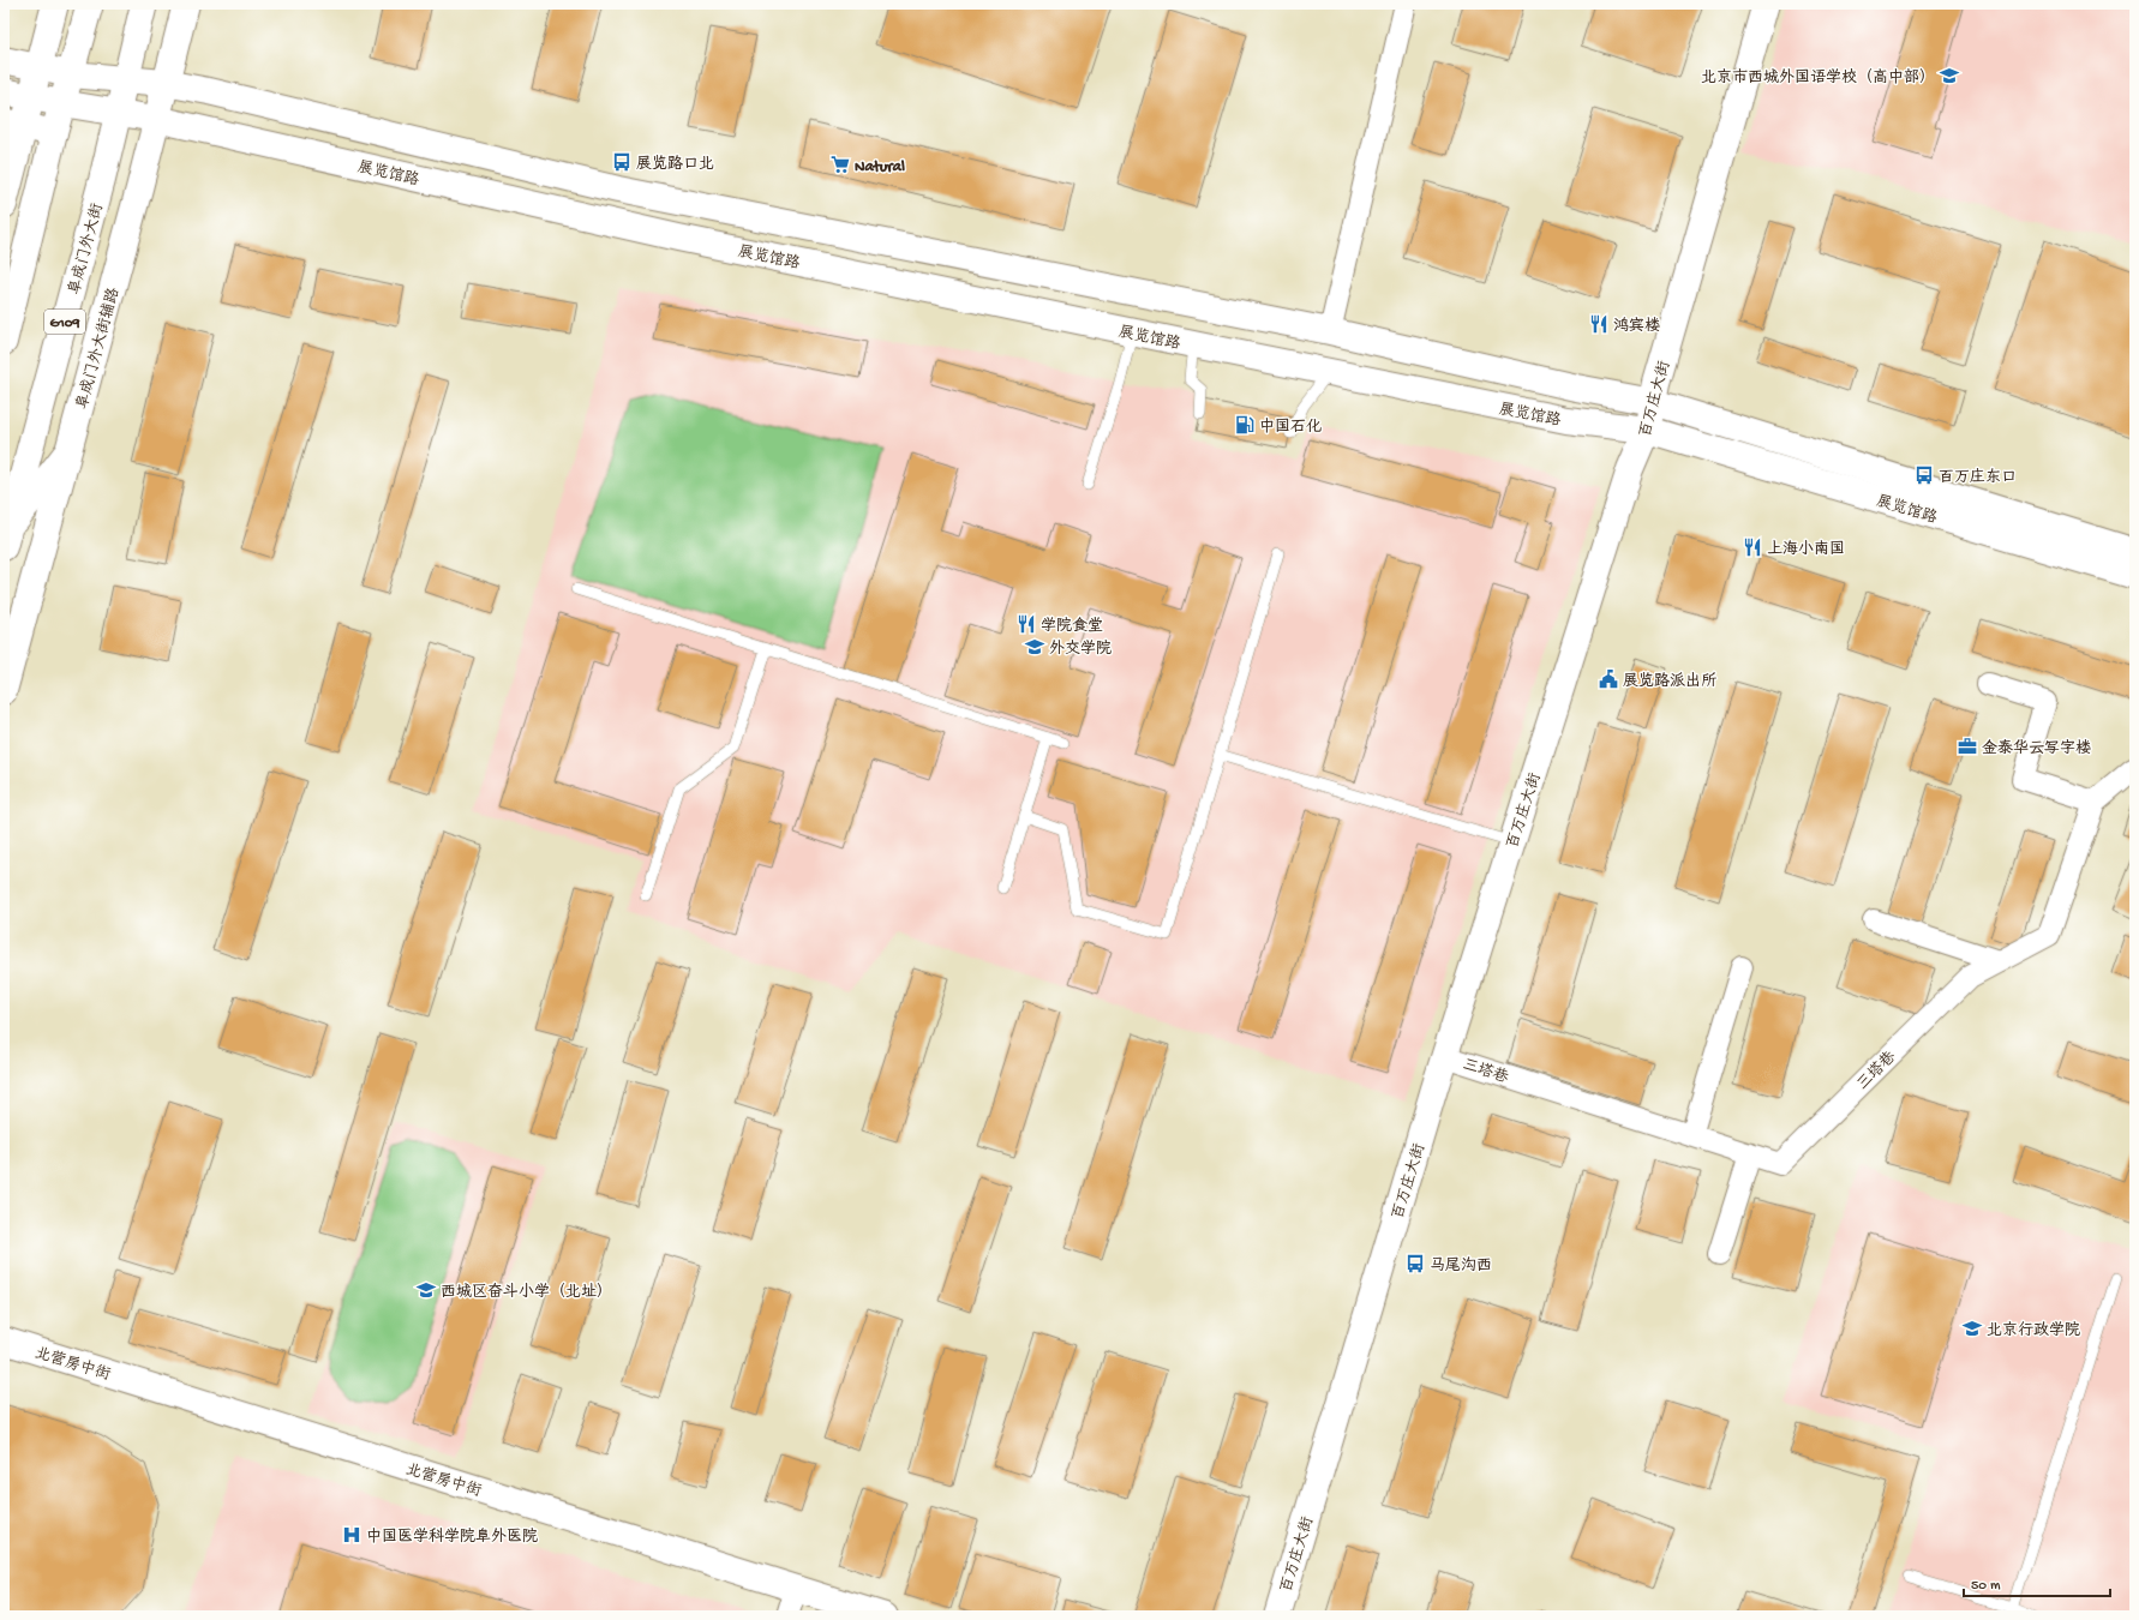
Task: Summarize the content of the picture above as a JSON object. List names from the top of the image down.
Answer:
{
  "streets": {
    "main road": [
      "展览馆路",
      "阜成门外大街",
      "G109",
      "阜成门外大街辅路",
      "百万庄大街",
      "北营房中街"
    ],
    "street": ["三塔巷"]
  },
  "crossings": [
    ["展览馆路", "阜成门外大街"],
    ["展览馆路", "阜成门外大街辅路"],
    ["展览馆路", "百万庄大街"],
    ["百万庄大街", "三塔巷"]
  ],
  "places": {
    "school or university": [
      "北京市西城外国语学校（高中部）",
      "外交学院",
      "西城区奋斗小学（北址）",
      "北京行政学院"
    ],
    "bus stop": ["展览路口北", "百万庄东口", "马尾沟西"],
    "supermarket": ["Natural"],
    "restaurant": ["鸿宾楼", "上海小南国", "学院食堂"],
    "fuel station": ["中国石化"],
    "public building": ["展览路派出所"],
    "office": ["金泰华云写字楼"],
    "hospital": ["中国医学科学院阜外医院"]
  },
  "scale_bar": "50 m"
}
